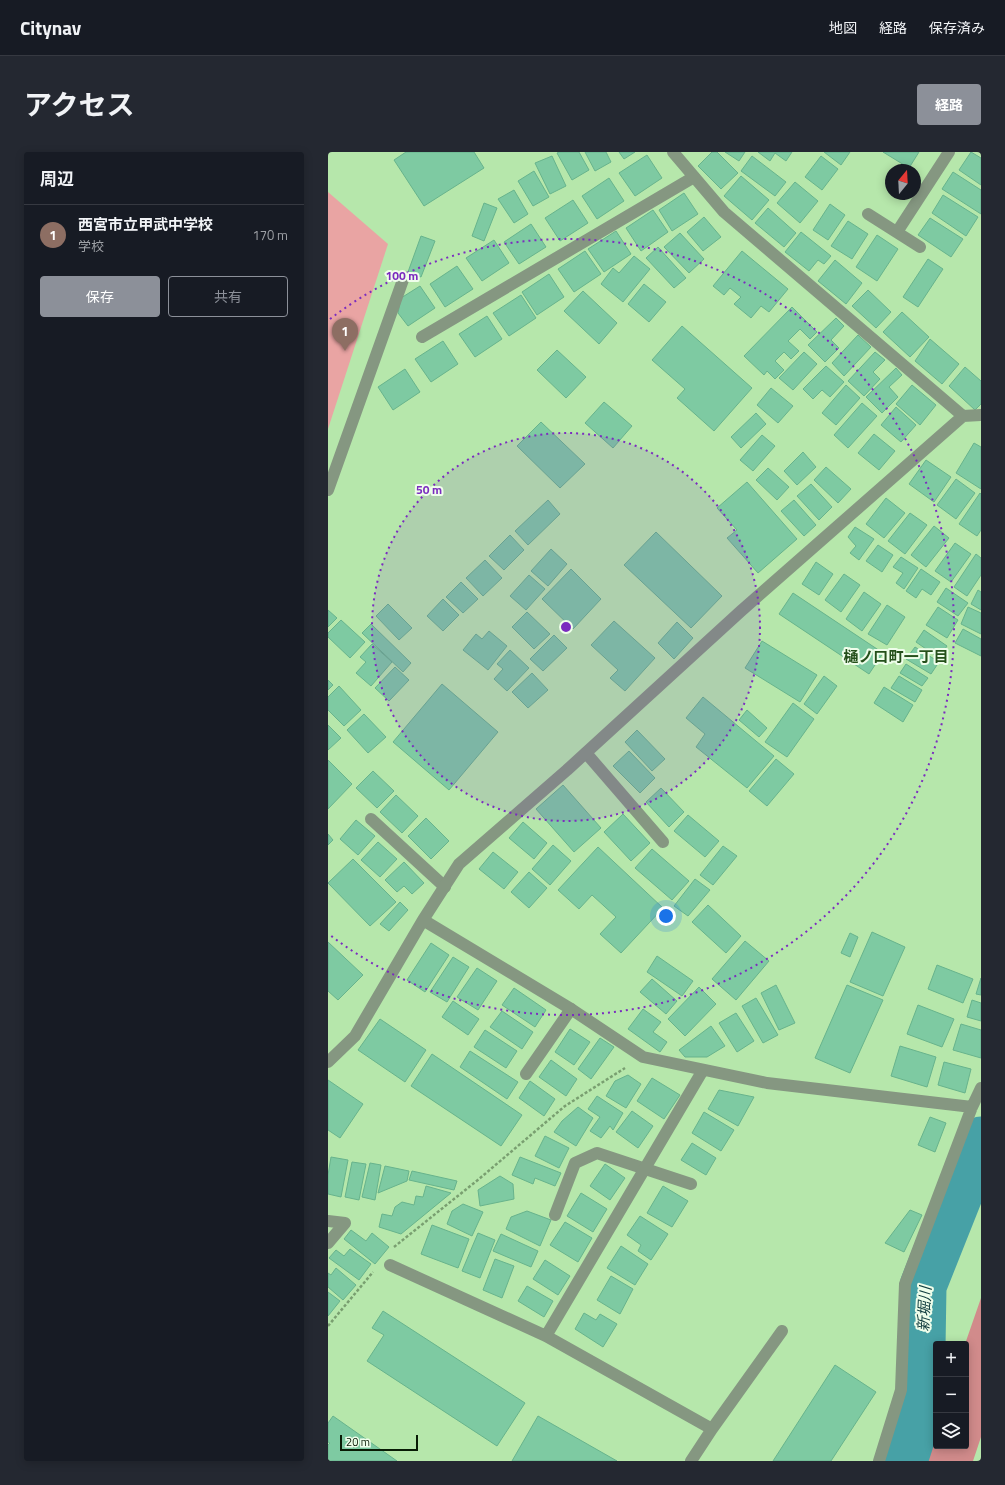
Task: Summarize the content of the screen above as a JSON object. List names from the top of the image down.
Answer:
{
  "districts": ["樋ノ口町一丁目"],
  "water": ["新堀川"],
  "scale_bar": "20 m",
  "north": "top",
  "page": {
    "header": "Citynav",
    "nav": ["地図", "経路", "保存済み"],
    "title": "アクセス",
    "buttons": [
      "経路",
      ["保存", "共有"]
    ],
    "heading": "周辺",
    "list": [
      {
        "mark": "1",
        "name": "西宮市立甲武中学校",
        "note": "学校",
        "value": "170 m"
      }
    ],
    "pins": "1",
    "map_buttons": ["+", "−"],
    "scale": "20 m"
  },
  "rings": ["100 m", "50 m"]
}
